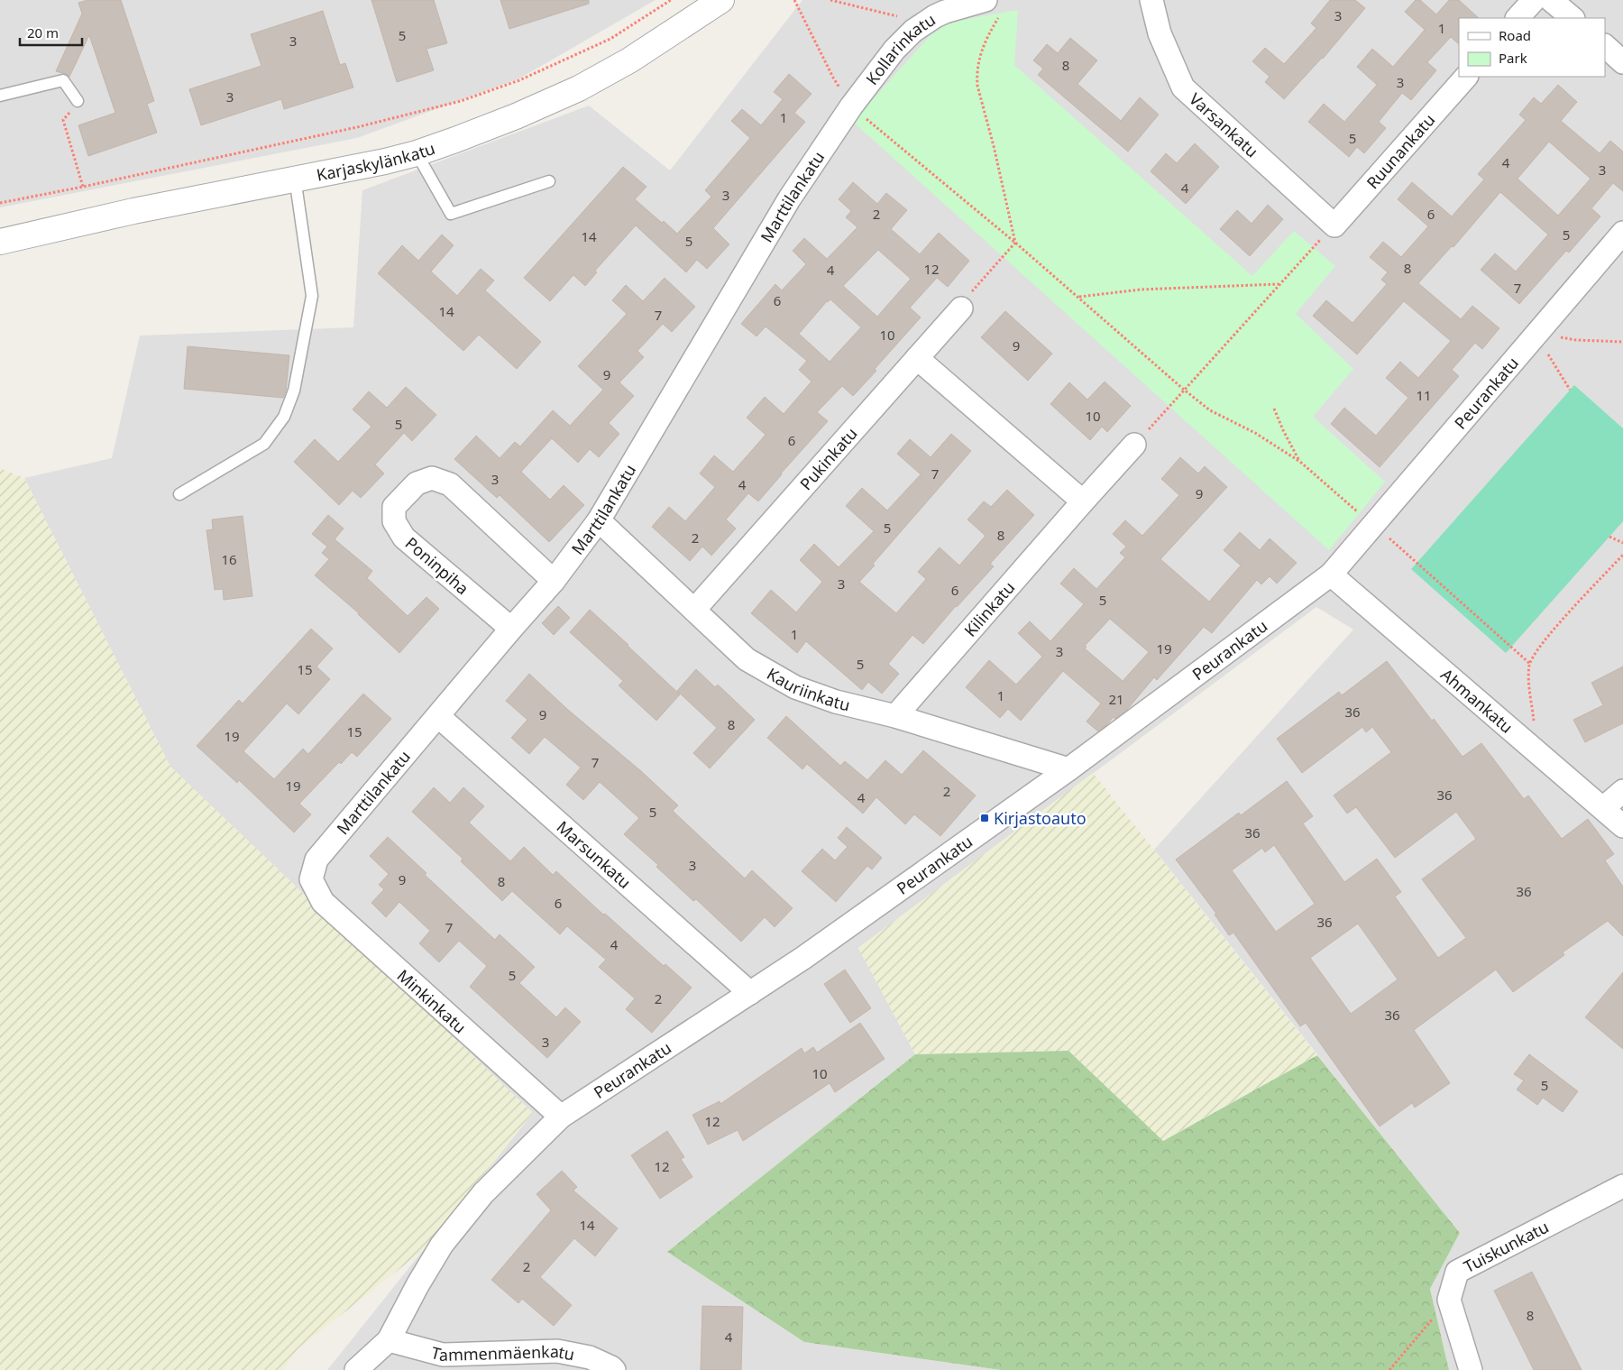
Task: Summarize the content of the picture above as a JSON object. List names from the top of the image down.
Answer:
{
  "streets": {
    "street": [
      "Kollarinkatu",
      "Varsankatu",
      "Ruunankatu",
      "Karjaskylänkatu",
      "Marttilankatu",
      "Peurankatu",
      "Pukinkatu",
      "Poninpiha",
      "Kilinkatu",
      "Kauriinkatu",
      "Ahmankatu",
      "Marsunkatu",
      "Minkinkatu",
      "Tuiskunkatu",
      "Tammenmäenkatu"
    ]
  },
  "crossings": [
    ["Kollarinkatu", "Marttilankatu"],
    ["Varsankatu", "Ruunankatu"],
    ["Marttilankatu", "Poninpiha"],
    ["Marttilankatu", "Kauriinkatu"],
    ["Marttilankatu", "Marsunkatu"],
    ["Marttilankatu", "Minkinkatu"],
    ["Peurankatu", "Kauriinkatu"],
    ["Peurankatu", "Ahmankatu"],
    ["Peurankatu", "Marsunkatu"],
    ["Peurankatu", "Minkinkatu"],
    ["Peurankatu", "Tammenmäenkatu"],
    ["Pukinkatu", "Kauriinkatu"],
    ["Kilinkatu", "Kauriinkatu"]
  ],
  "places": {
    "transit": ["Kirjastoauto"]
  },
  "house_numbers": [
    "3",
    "1",
    "5",
    "3",
    "8",
    "3",
    "3",
    "1",
    "5",
    "4",
    "3",
    "4",
    "3",
    "2",
    "6",
    "5",
    "14",
    "5",
    "8",
    "12",
    "4",
    "7",
    "6",
    "14",
    "7",
    "10",
    "9",
    "9",
    "11",
    "10",
    "5",
    "6",
    "7",
    "3",
    "4",
    "9",
    "5",
    "8",
    "2",
    "16",
    "3",
    "6",
    "5",
    "1",
    "19",
    "3",
    "5",
    "15",
    "1",
    "21",
    "36",
    "9",
    "8",
    "15",
    "19",
    "7",
    "19",
    "2",
    "36",
    "4",
    "5",
    "36",
    "3",
    "9",
    "8",
    "36",
    "6",
    "36",
    "7",
    "4",
    "5",
    "2",
    "36",
    "3",
    "10",
    "5",
    "12",
    "12",
    "14",
    "2",
    "8",
    "4"
  ],
  "legend": ["Road", "Park"],
  "scale_bar": "20 m"
}
